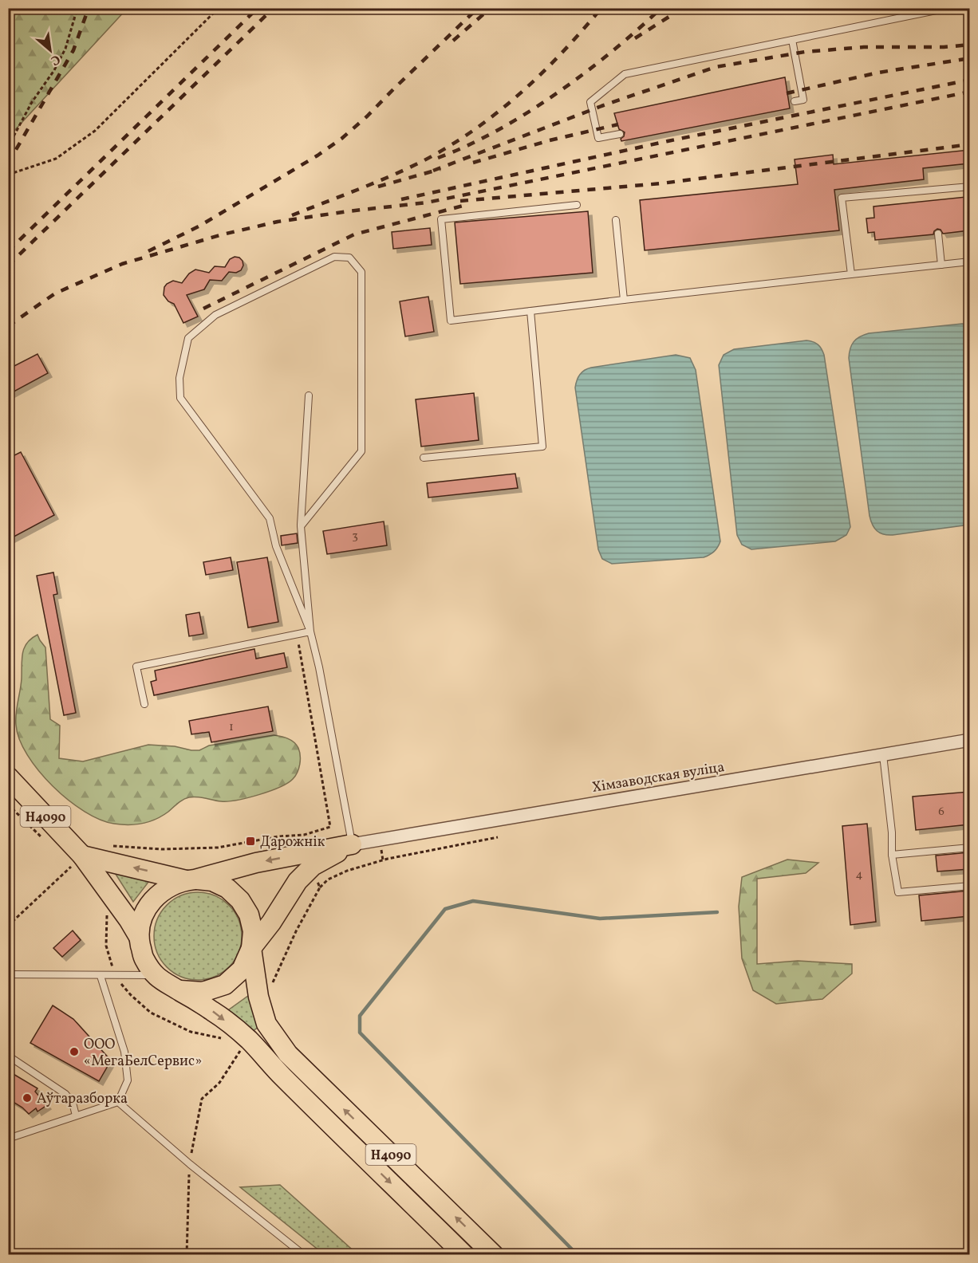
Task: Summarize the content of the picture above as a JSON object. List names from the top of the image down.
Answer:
{
  "streets": {
    "main road": ["Н4090"],
    "street": ["Хімзаводская вуліца"]
  },
  "places": {
    "transit": ["Дарожнік"],
    "other": ["ООО «МегаБелСервис»", "Аўтаразборка"]
  },
  "house_numbers": [
    "3",
    "1",
    "6",
    "4"
  ],
  "north": "bottom right"
}
